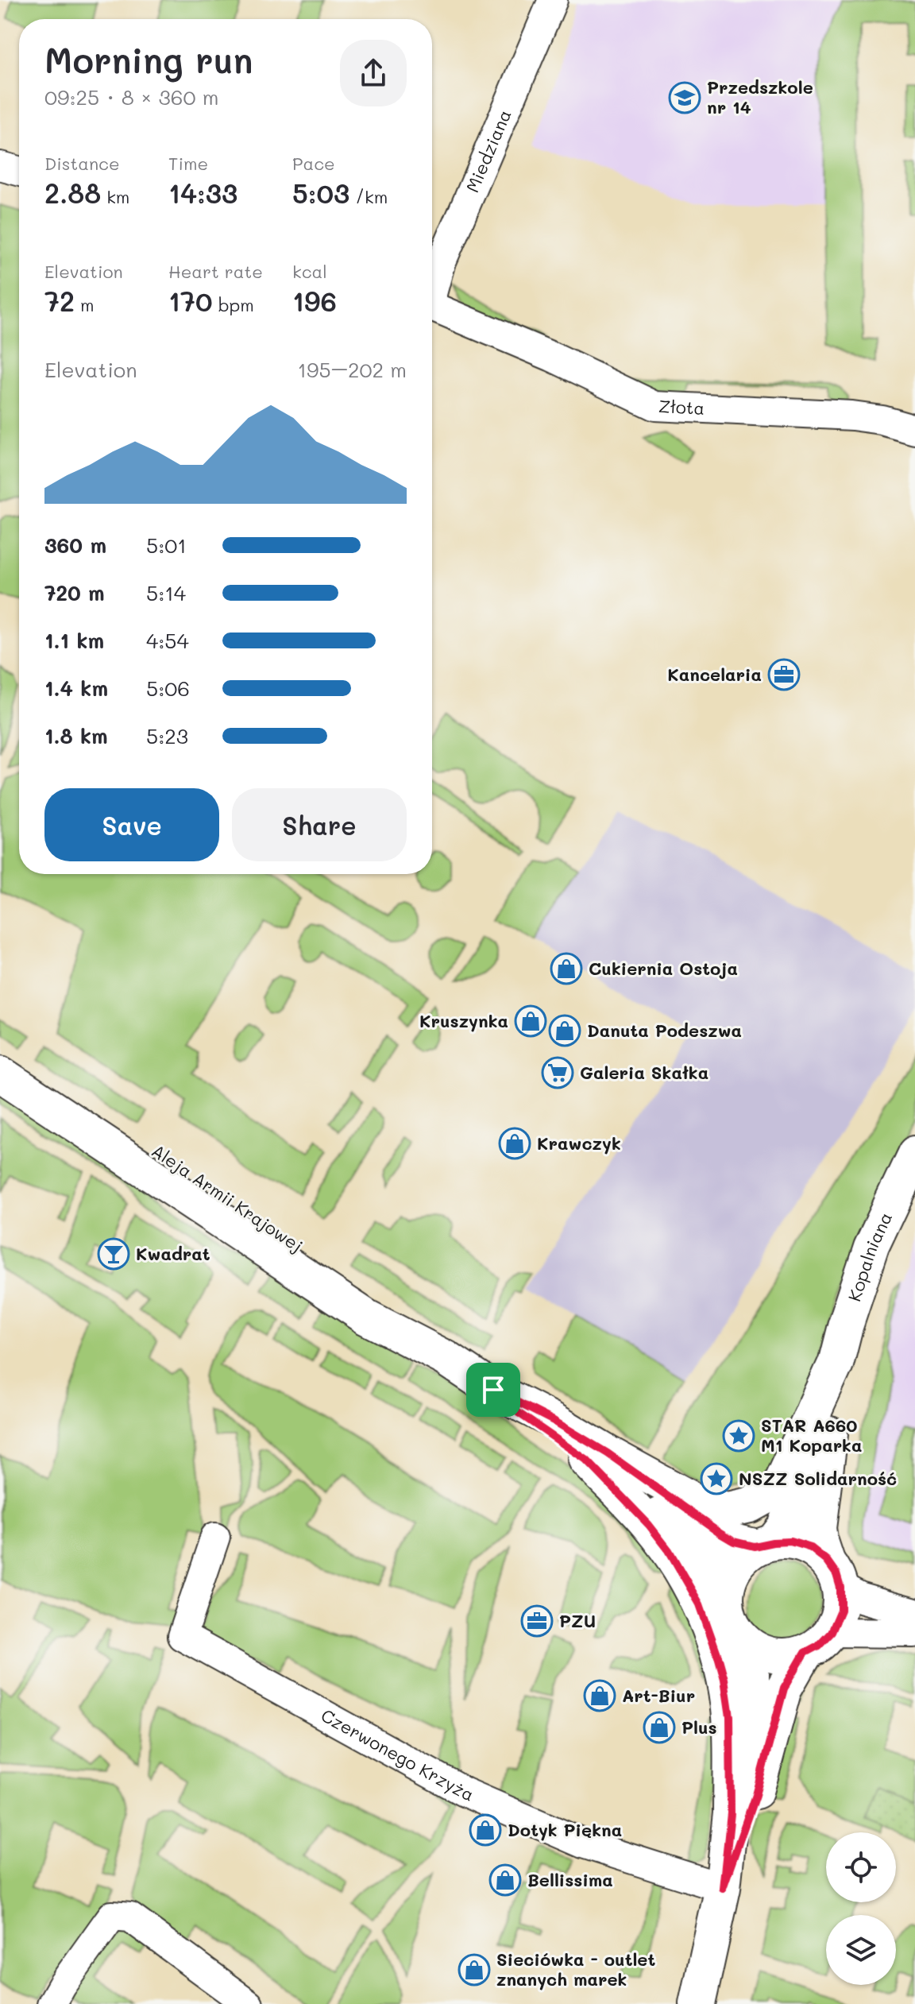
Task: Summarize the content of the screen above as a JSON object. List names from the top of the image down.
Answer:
{
  "streets": {
    "street": [
      "Miedziana",
      "Złota",
      "Aleja Armii Krajowej",
      "Kopalniana",
      "Czerwonego Krzyża"
    ]
  },
  "crossings": [
    ["Aleja Armii Krajowej", "Kopalniana"],
    ["Aleja Armii Krajowej", "Czerwonego Krzyża"]
  ],
  "places": {
    "school or university": ["Przedszkole nr 14"],
    "office": ["Kancelaria", "PZU"],
    "shop": [
      "Cukiernia Ostoja",
      "Kruszynka",
      "Danuta Podeszwa",
      "Krawczyk",
      "Art-Biur",
      "Plus",
      "Dotyk Piękna",
      "Bellissima",
      "Sieciówka - outlet znanych marek"
    ],
    "supermarket": ["Galeria Skałka"],
    "bar": ["Kwadrat"],
    "place": ["STAR A660 M1 Koparka", "NSZZ Solidarność"]
  },
  "page": {
    "heading": ["Morning run", "09:25 · 8 × 360 m"],
    "stats": [
      ["Distance", "2.88 km"],
      ["Time", "14:33"],
      ["Pace", "5:03 /km"],
      ["Elevation", "72 m"],
      ["Heart rate", "170 bpm"],
      ["kcal", "196"]
    ],
    "chart": ["Elevation", "195–202 m"],
    "list": [
      {
        "name": "360 m",
        "note": "5:01"
      },
      {
        "name": "720 m",
        "note": "5:14"
      },
      {
        "name": "1.1 km",
        "note": "4:54"
      },
      {
        "name": "1.4 km",
        "note": "5:06"
      },
      {
        "name": "1.8 km",
        "note": "5:23"
      }
    ],
    "buttons": ["Save", "Share"]
  }
}
